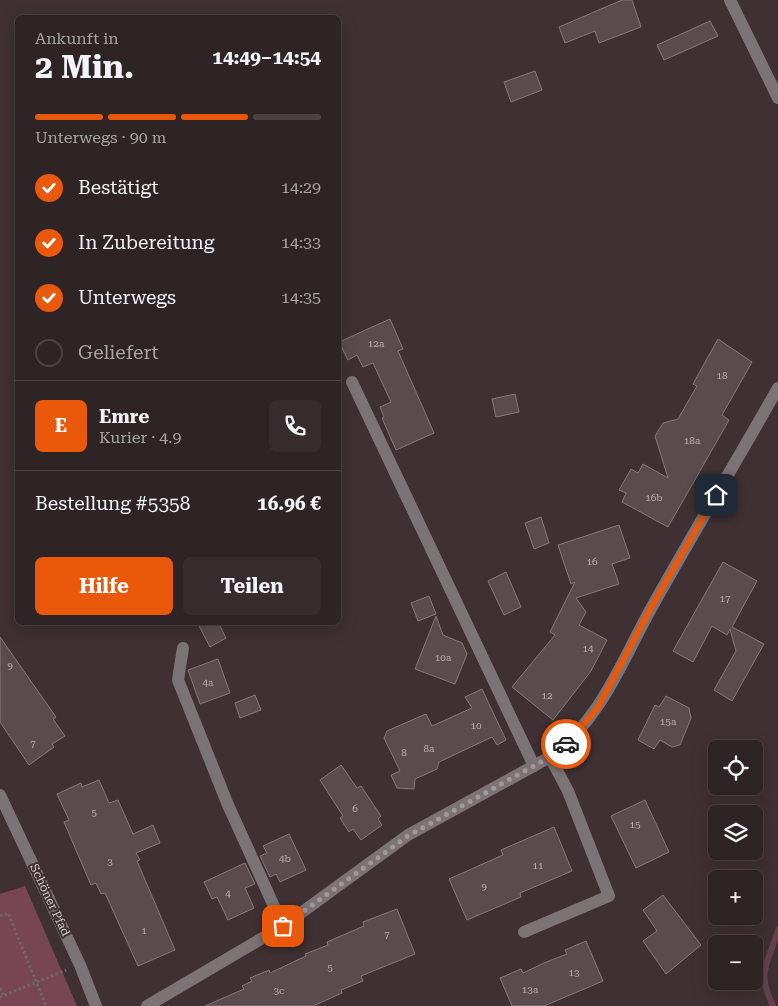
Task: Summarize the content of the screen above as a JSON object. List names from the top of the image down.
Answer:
{
  "streets": {
    "street": ["Schöner Pfad"]
  },
  "house_numbers": [
    "12a",
    "18",
    "18a",
    "16b",
    "16",
    "17",
    "14",
    "10a",
    "9",
    "4a",
    "12",
    "15a",
    "10",
    "7",
    "8a",
    "8",
    "6",
    "5",
    "15",
    "4b",
    "3",
    "11",
    "9",
    "4",
    "1",
    "7",
    "5",
    "13",
    "13a",
    "3c"
  ],
  "page": {
    "heading": ["2 Min.", "Ankunft in", "14:49–14:54"],
    "panel": [
      "Emre",
      "Kurier · 4.9",
      "Bestellung #5358",
      "16.96 €"
    ],
    "bar": "Unterwegs · 90 m",
    "list": [
      ["Bestätigt", "14:29"],
      ["In Zubereitung", "14:33"],
      ["Unterwegs", "14:35"],
      "Geliefert"
    ],
    "round": "E",
    "buttons": ["Hilfe", "Teilen"],
    "map_buttons": ["+", "−"]
  }
}
